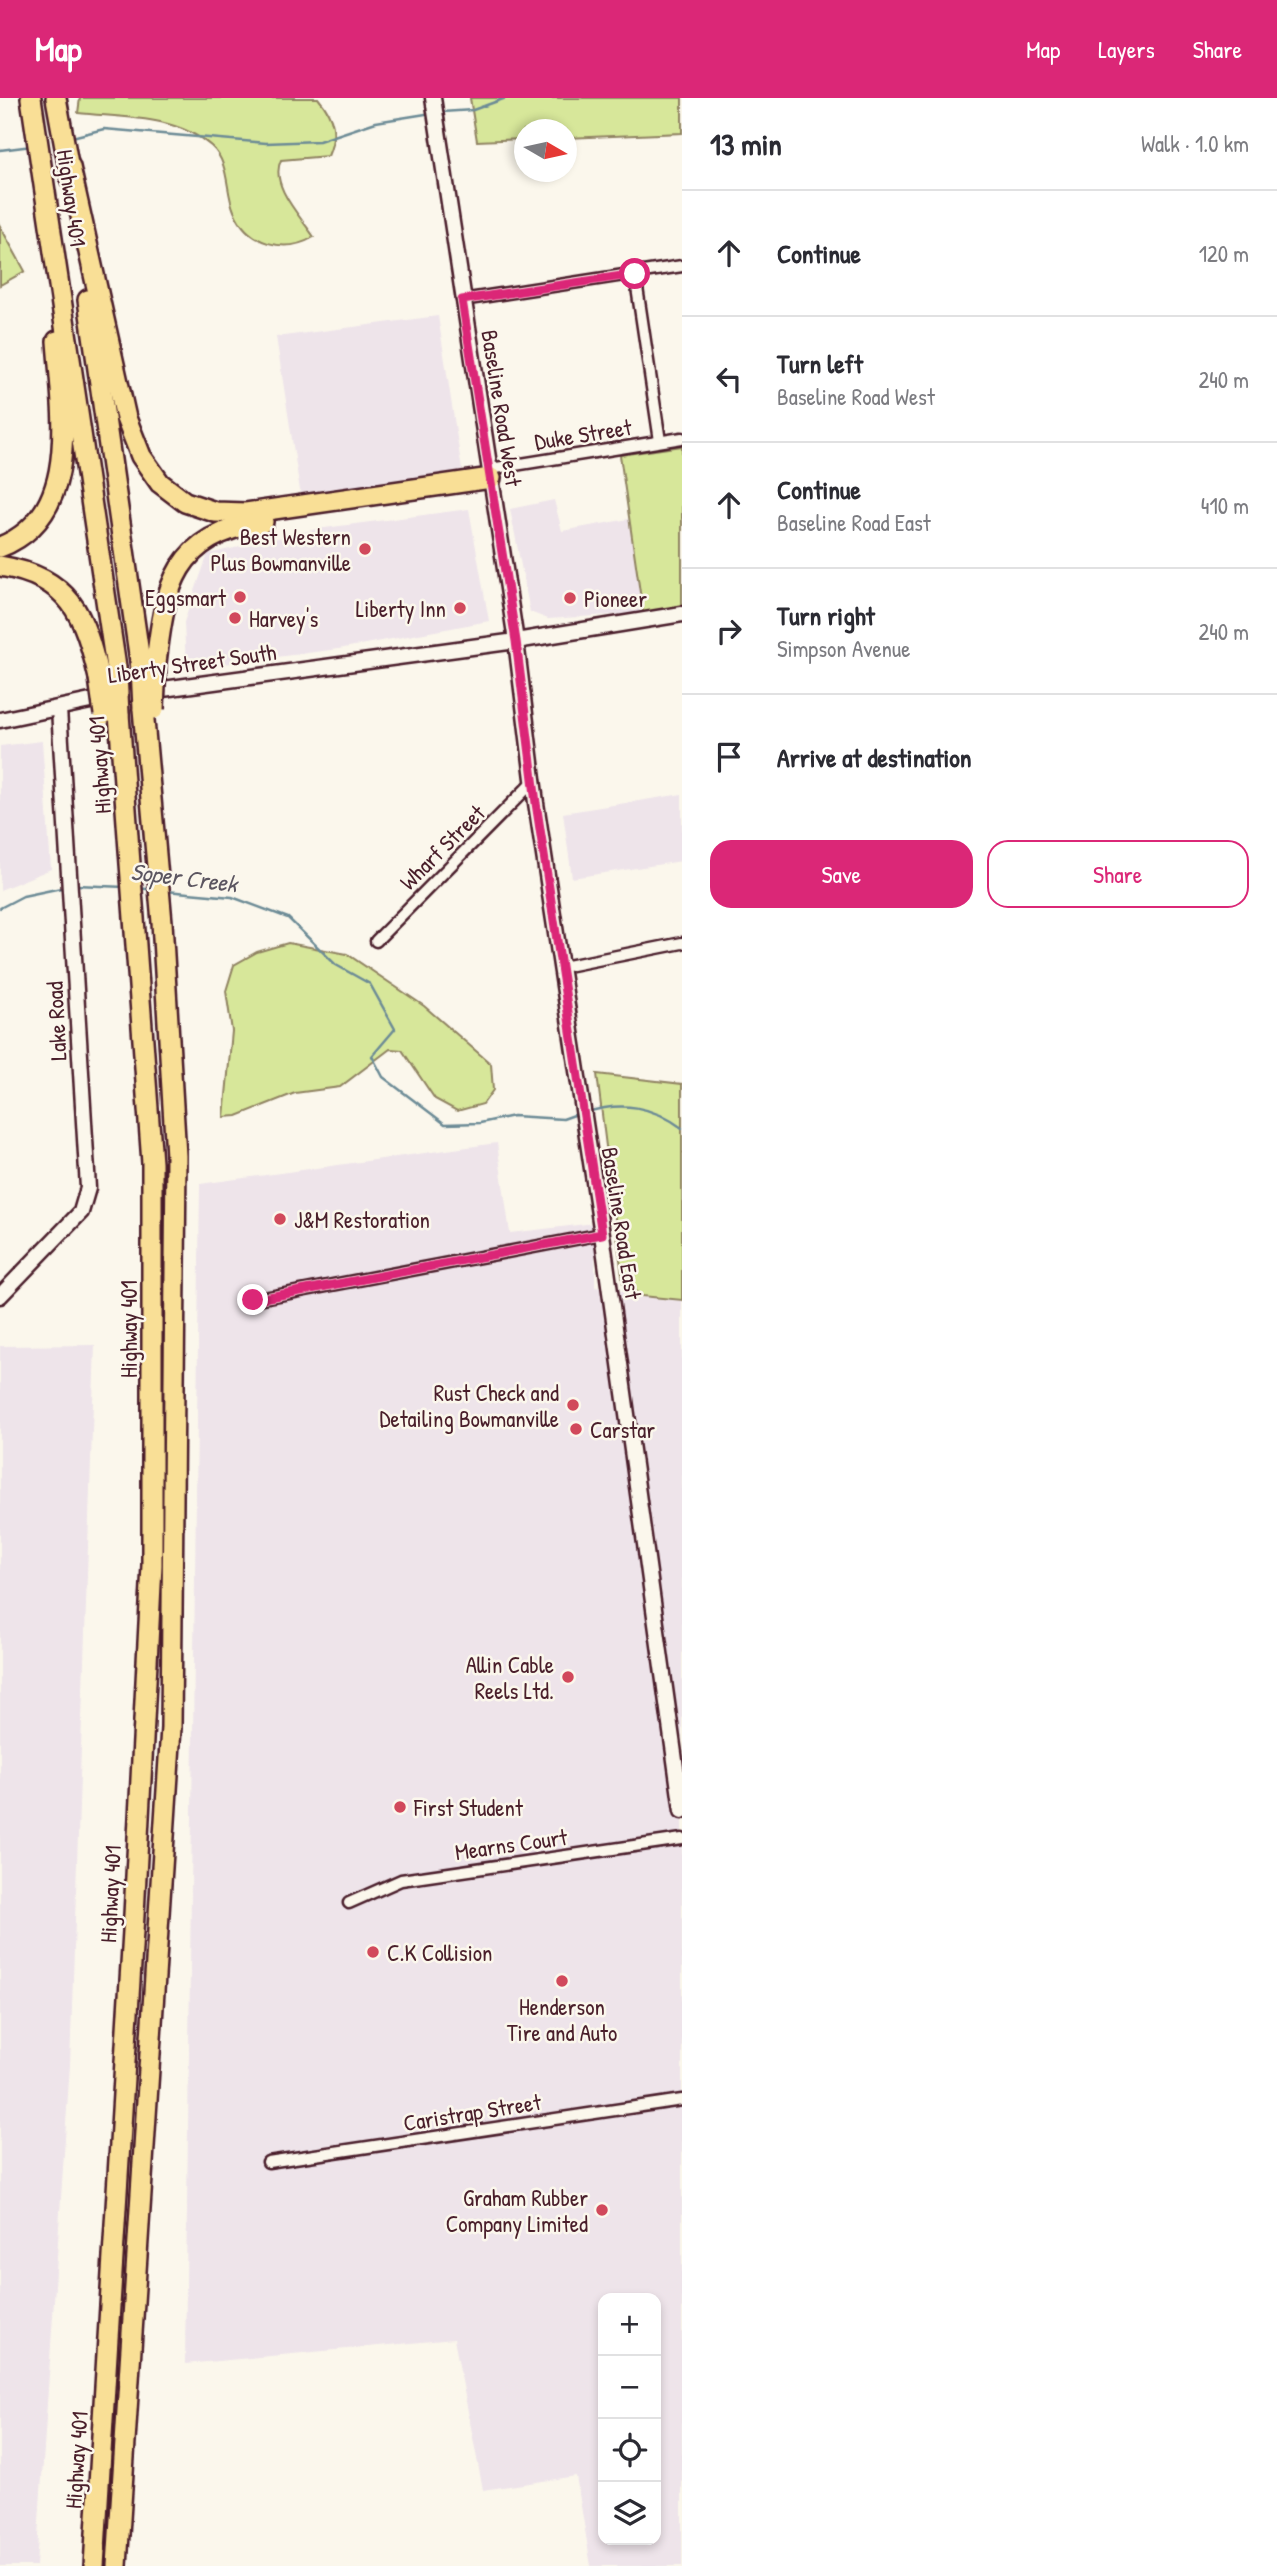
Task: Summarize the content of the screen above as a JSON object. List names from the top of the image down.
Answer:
{
  "streets": {
    "highway": ["Highway 401"],
    "street": [
      "Baseline Road West",
      "Duke Street",
      "Liberty Street South",
      "Wharf Street",
      "Lake Road",
      "Baseline Road East",
      "Mearns Court",
      "Caristrap Street"
    ]
  },
  "crossings": [
    ["Baseline Road West", "Duke Street"],
    ["Baseline Road West", "Liberty Street South"],
    ["Baseline Road West", "Baseline Road East"],
    ["Liberty Street South", "Lake Road"],
    ["Liberty Street South", "Baseline Road East"],
    ["Wharf Street", "Baseline Road East"]
  ],
  "water": ["Soper Creek"],
  "places": [
    "Best Western Plus Bowmanville",
    "Eggsmart",
    "Pioneer",
    "Liberty Inn",
    "Harvey's",
    "J&M Restoration",
    "Rust Check and Detailing Bowmanville",
    "Carstar",
    "Allin Cable Reels Ltd.",
    "First Student",
    "C.K Collision",
    "Henderson Tire and Auto",
    "Graham Rubber Company Limited"
  ],
  "north": "right",
  "page": {
    "header": "Map",
    "nav": ["Map", "Layers", "Share"],
    "heading": ["13 min", "Walk · 1.0 km"],
    "list": [
      ["Continue", "120 m"],
      ["Turn left", "Baseline Road West", "240 m"],
      ["Continue", "Baseline Road East", "410 m"],
      ["Turn right", "Simpson Avenue", "240 m"],
      "Arrive at destination"
    ],
    "buttons": ["Save", "Share"],
    "map_buttons": ["+", "−"]
  }
}
